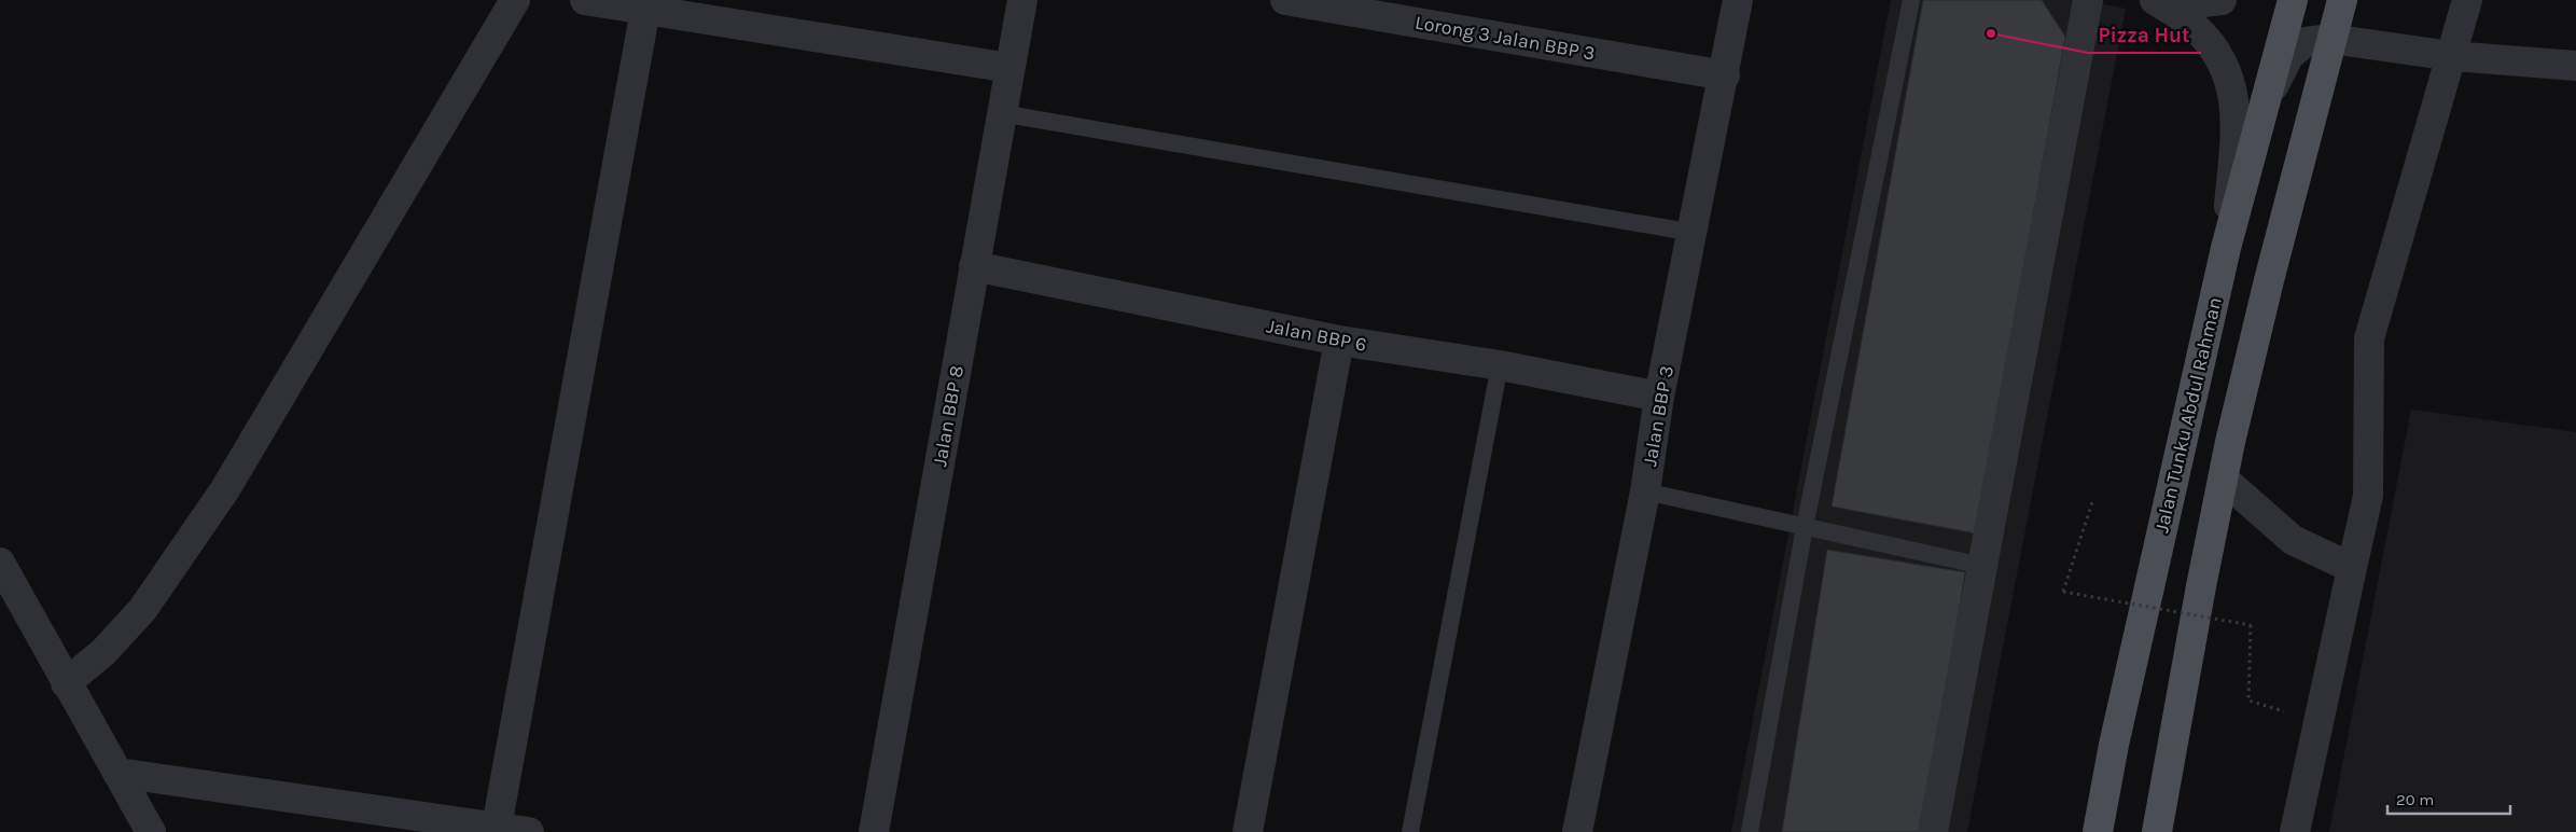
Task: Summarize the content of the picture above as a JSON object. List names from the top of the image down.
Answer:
{
  "streets": {
    "main road": ["Jalan Tunku Abdul Rahman"],
    "street": [
      "Lorong 3 Jalan BBP 3",
      "Jalan BBP 6",
      "Jalan BBP 8",
      "Jalan BBP 3"
    ]
  },
  "crossings": [
    ["Lorong 3 Jalan BBP 3", "Jalan BBP 3"],
    ["Jalan BBP 6", "Jalan BBP 8"],
    ["Jalan BBP 6", "Jalan BBP 3"]
  ],
  "places": ["Pizza Hut"],
  "scale_bar": "20 m"
}
